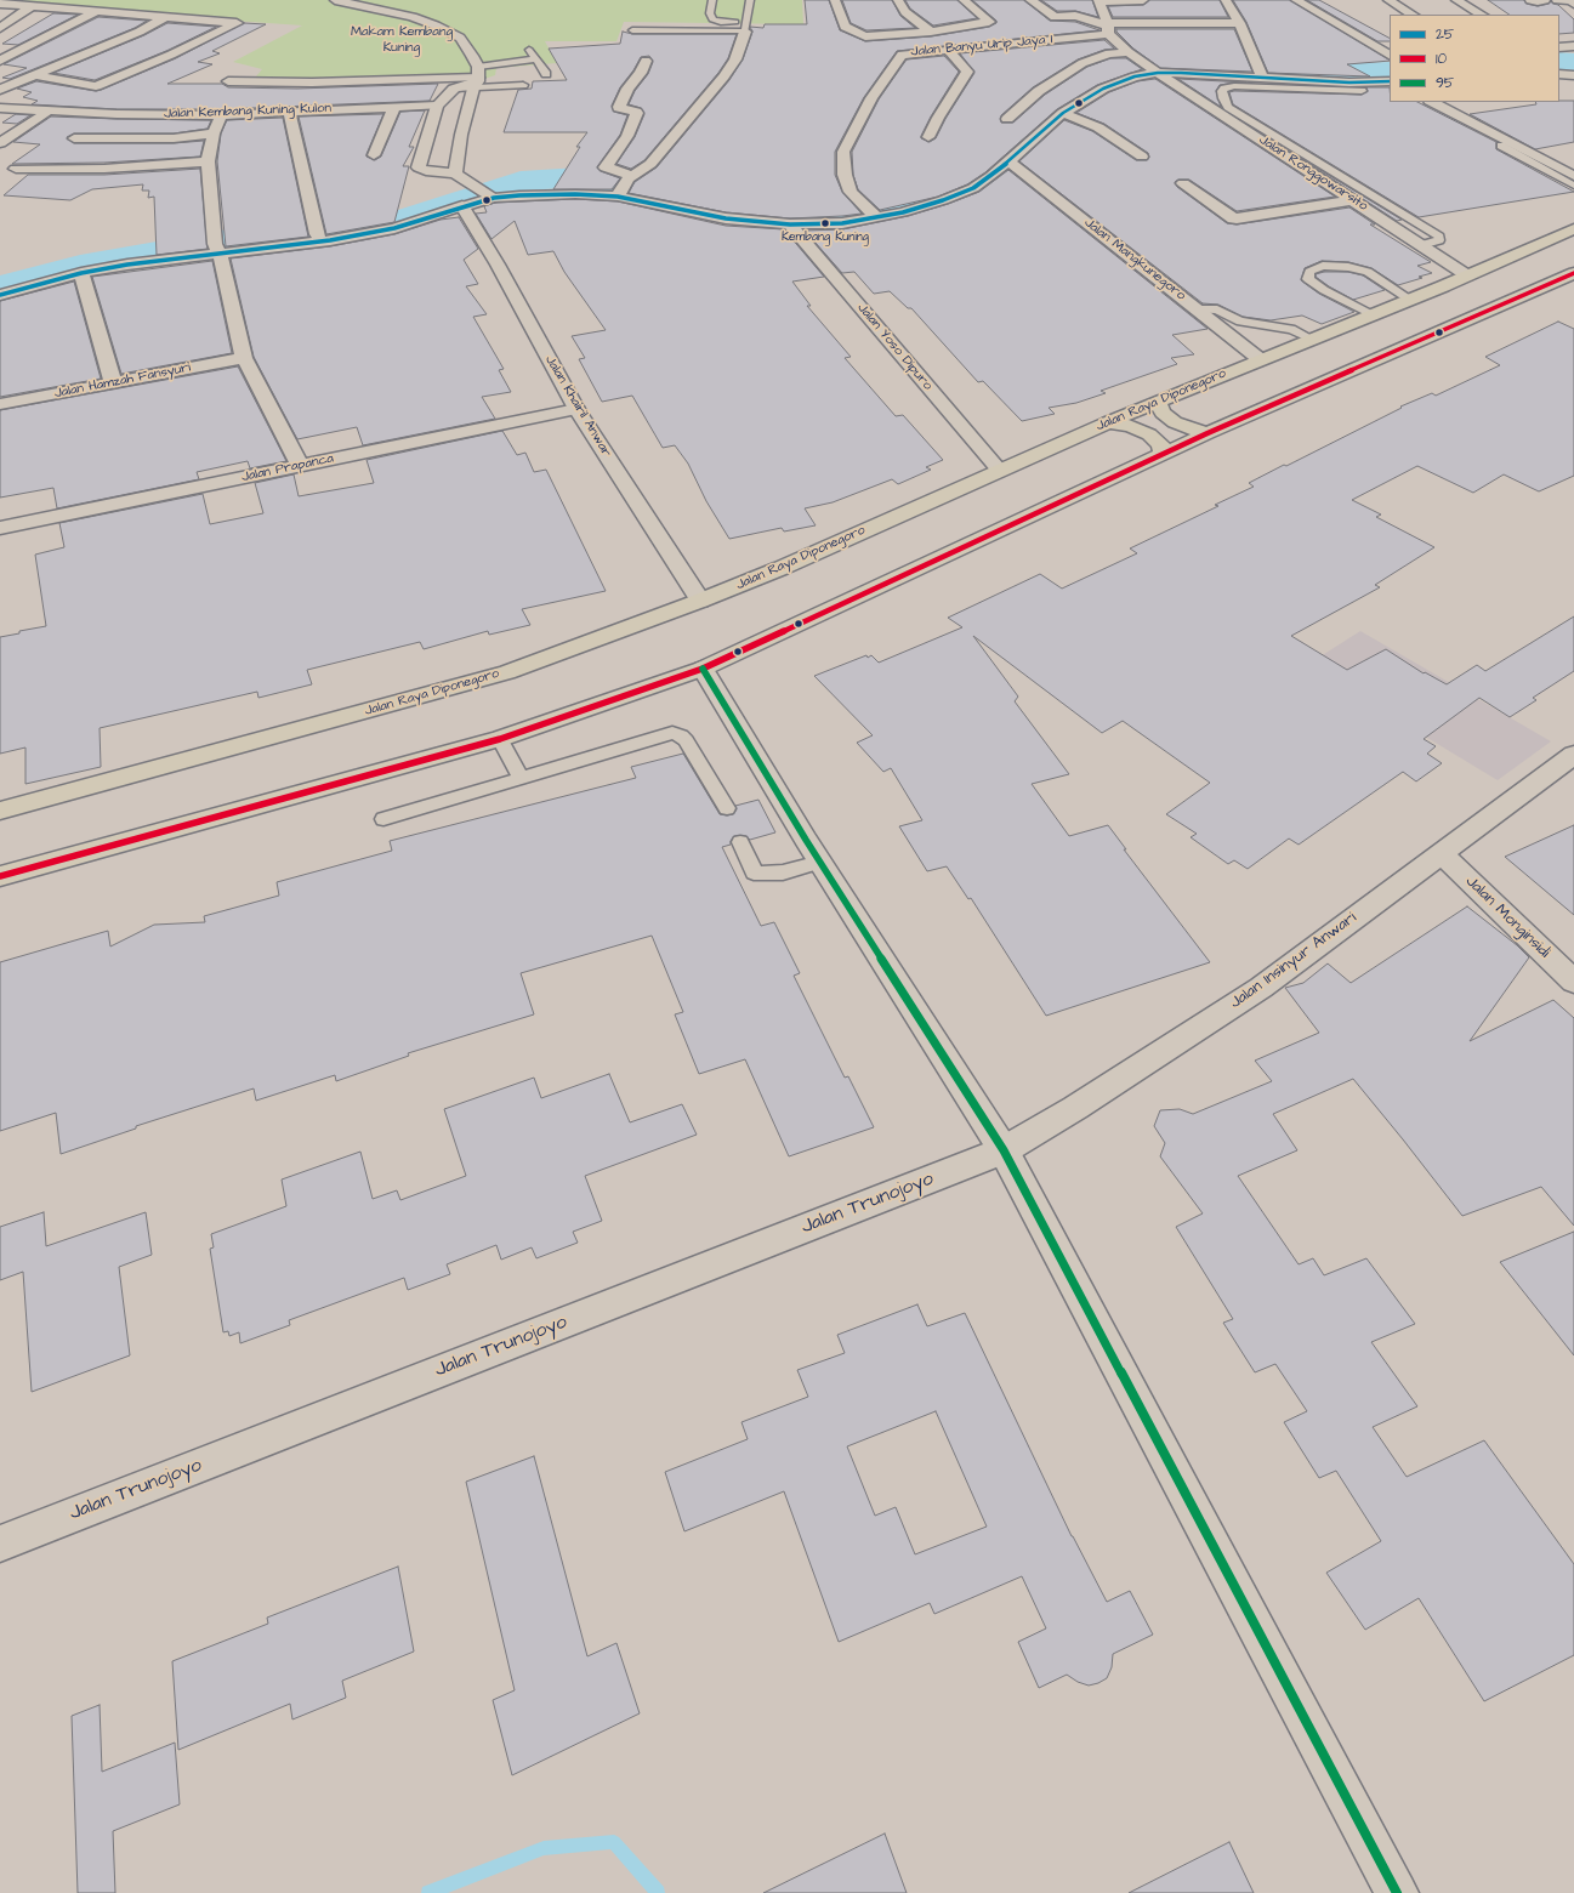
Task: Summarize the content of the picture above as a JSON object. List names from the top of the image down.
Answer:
{
  "streets": {
    "highway": ["Jalan Raya Diponegoro"],
    "street": [
      "Jalan Banyu Urip Jaya I",
      "Jalan Kembang Kuning Kulon",
      "Jalan Ronggowarsito",
      "Jalan Mangkunegoro",
      "Jalan Yoso Dipuro",
      "Jalan Hamzah Fansyuri",
      "Jalan Khairil Anwar",
      "Jalan Prapanca",
      "Jalan Monginsidi",
      "Jalan Insinyur Anwari",
      "Jalan Trunojoyo"
    ]
  },
  "crossings": [
    ["Jalan Banyu Urip Jaya I", "Jalan Ronggowarsito"],
    ["Jalan Ronggowarsito", "Jalan Raya Diponegoro"],
    ["Jalan Mangkunegoro", "Jalan Raya Diponegoro"],
    ["Jalan Yoso Dipuro", "Jalan Raya Diponegoro"],
    ["Jalan Raya Diponegoro", "Jalan Khairil Anwar"],
    ["Jalan Khairil Anwar", "Jalan Prapanca"],
    ["Jalan Monginsidi", "Jalan Insinyur Anwari"],
    ["Jalan Insinyur Anwari", "Jalan Trunojoyo"]
  ],
  "parks": ["Makam Kembang Kuning"],
  "places": ["Kembang Kuning"],
  "lines": ["transit line 25", "transit line 10", "transit line 95"],
  "legend": ["25", "10", "95"]
}
